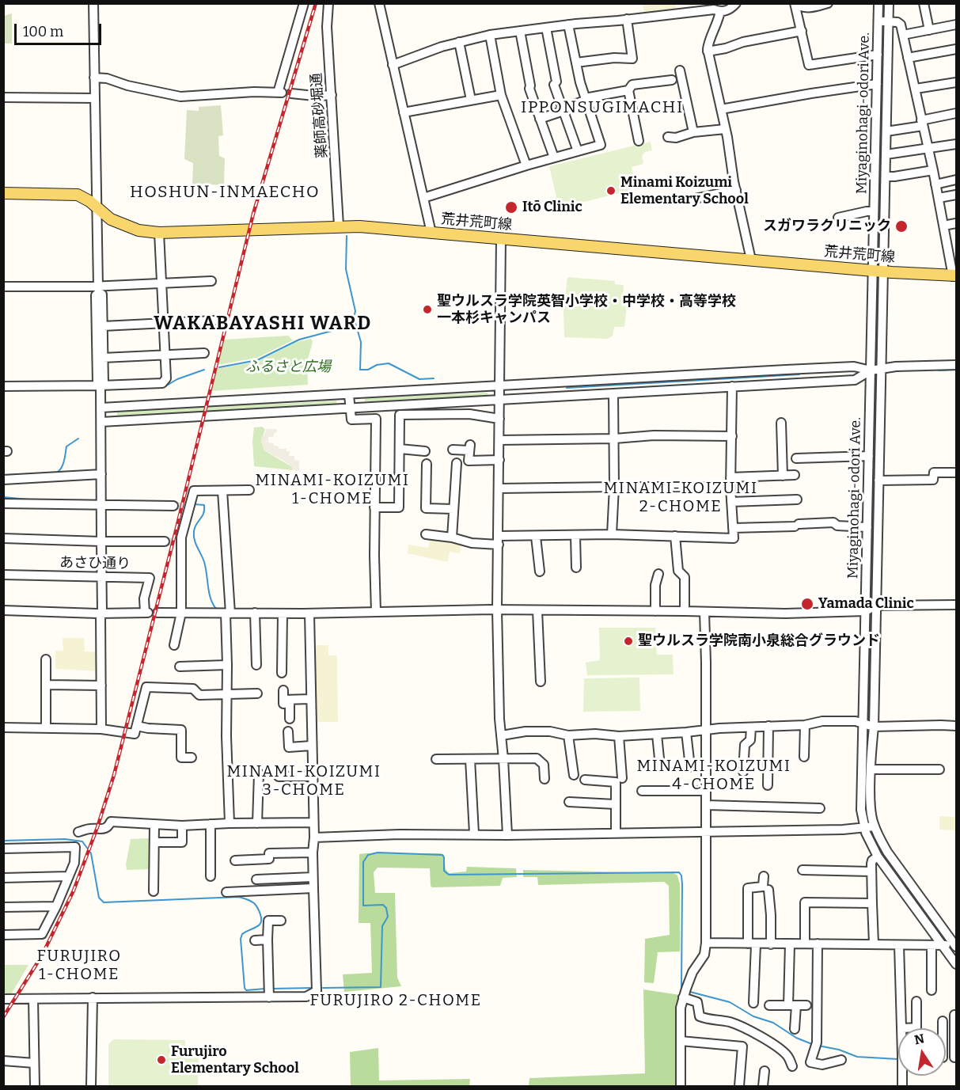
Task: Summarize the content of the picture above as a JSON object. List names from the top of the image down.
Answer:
{
  "streets": {
    "main road": ["荒井荒町線"],
    "street": ["Miyaginohagi-odori Ave.", "薬師高砂堀通", "あさひ通り"]
  },
  "crossings": [
    ["Miyaginohagi-odori Ave.", "荒井荒町線"],
    ["薬師高砂堀通", "荒井荒町線"]
  ],
  "districts": [
    "IPPONSUGIMACHI",
    "HOSHUN-INMAECHO",
    "WAKABAYASHI WARD",
    "MINAMI-KOIZUMI 1-CHOME",
    "MINAMI-KOIZUMI 2-CHOME",
    "MINAMI-KOIZUMI 4-CHOME",
    "MINAMI-KOIZUMI 3-CHOME",
    "FURUJIRO 1-CHOME",
    "FURUJIRO 2-CHOME"
  ],
  "parks": ["ふるさと広場"],
  "places": [
    "Minami Koizumi Elementary School",
    "Itō Clinic",
    "スガワラクリニック",
    "聖ウルスラ学院英智小学校・中学校・高等学校 一本杉キャンパス",
    "Yamada Clinic",
    "聖ウルスラ学院南小泉総合グラウンド",
    "Furujiro Elementary School"
  ],
  "scale_bar": "100 m",
  "north": "top"
}
